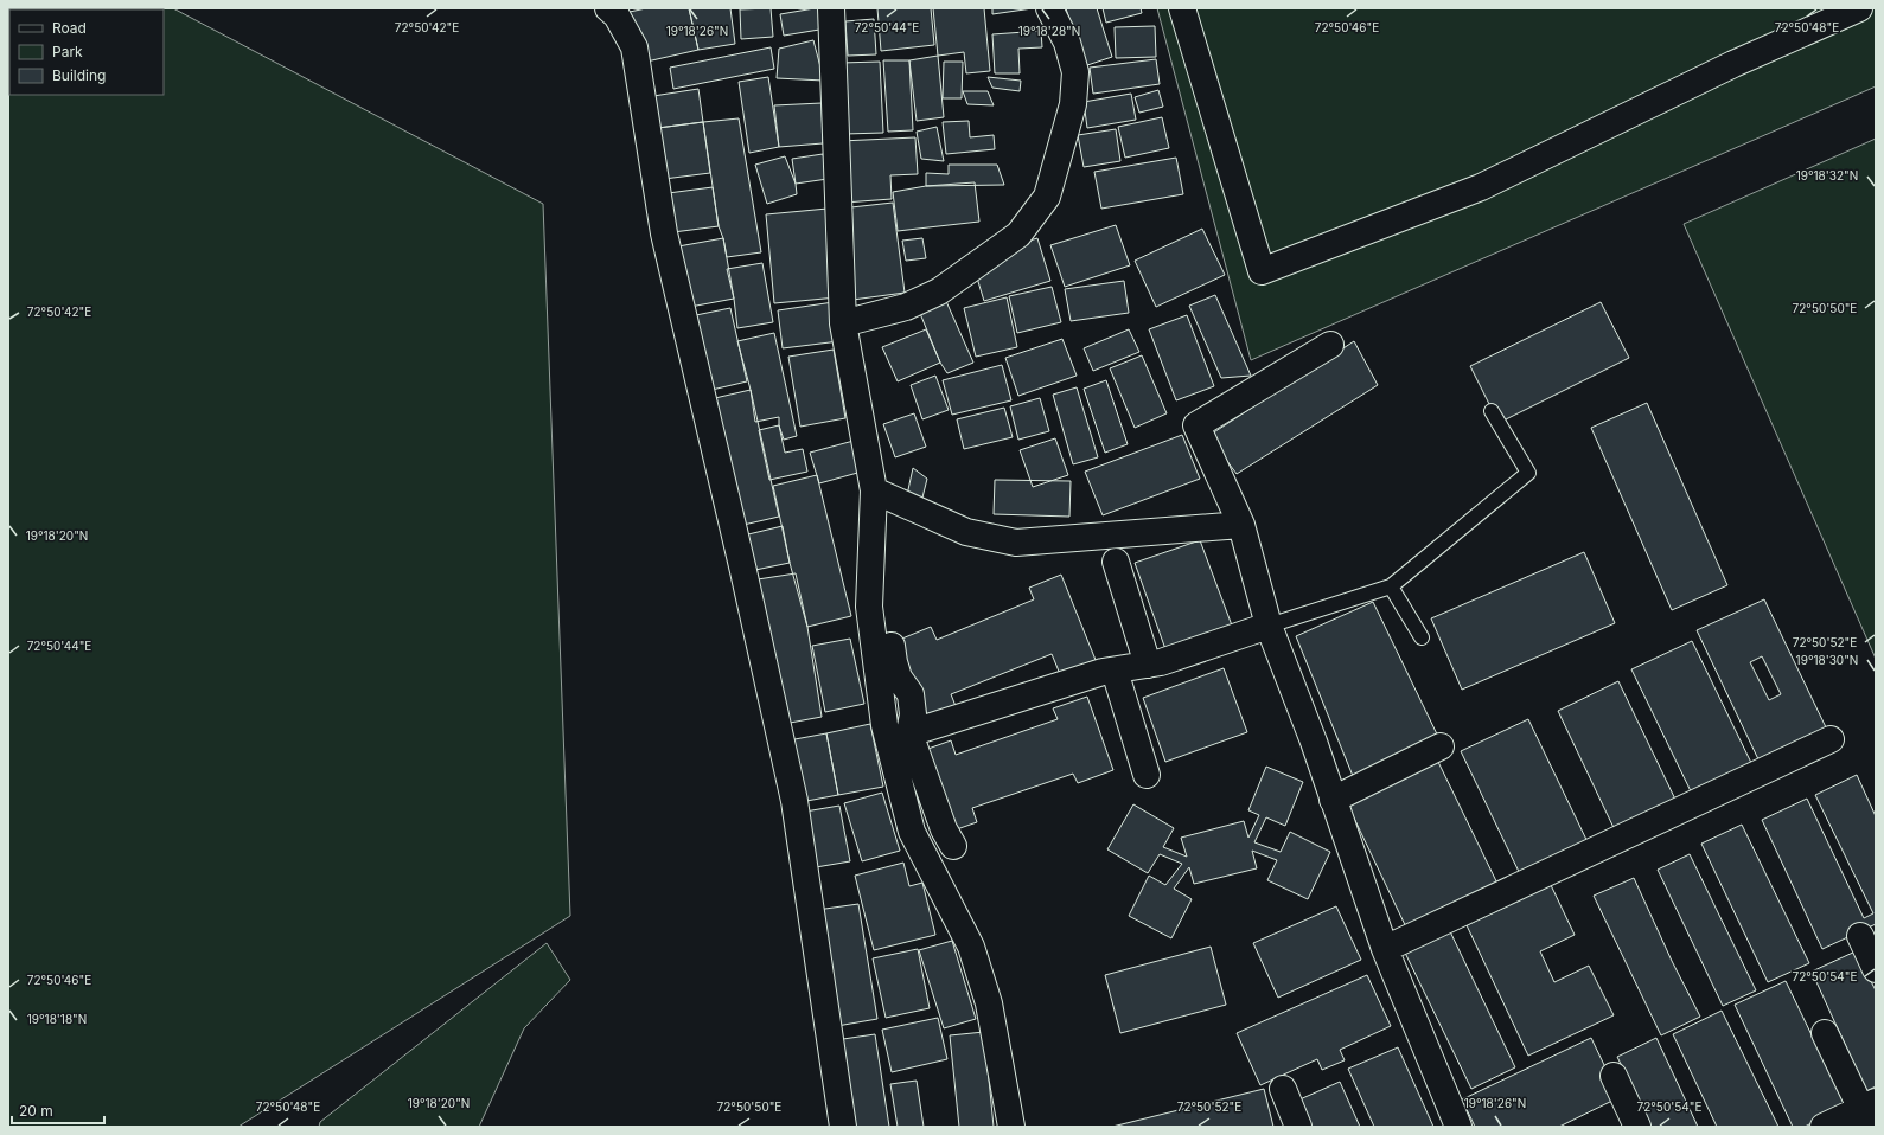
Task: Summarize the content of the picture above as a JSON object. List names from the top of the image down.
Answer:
{
  "legend": ["Road", "Park", "Building"],
  "scale_bar": "20 m",
  "coordinates": [
    "72°50'42\"E",
    "72°50'44\"E",
    "72°50'46\"E",
    "72°50'48\"E",
    "19°18'26\"N",
    "19°18'28\"N",
    "19°18'32\"N",
    "72°50'50\"E",
    "19°18'20\"N",
    "72°50'52\"E",
    "19°18'30\"N",
    "72°50'54\"E",
    "19°18'18\"N"
  ]
}
